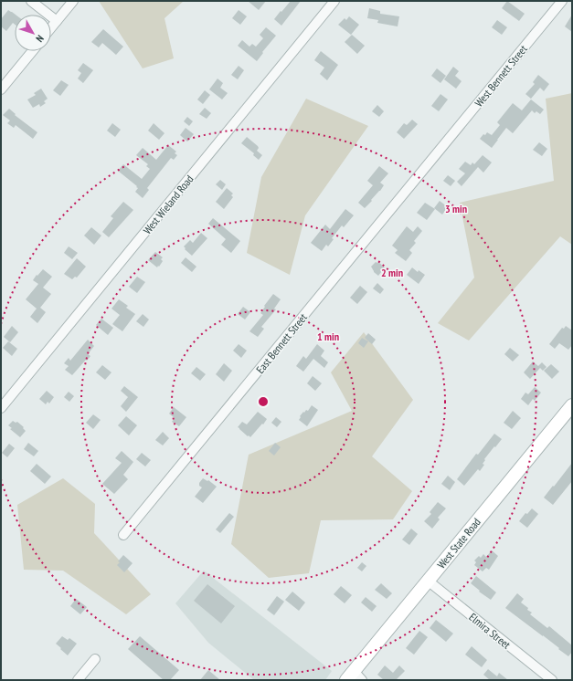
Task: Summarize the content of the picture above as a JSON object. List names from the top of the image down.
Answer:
{
  "streets": {
    "street": [
      "West Bennett Street",
      "West Wieland Road",
      "East Bennett Street",
      "West State Road",
      "Elmira Street"
    ]
  },
  "crossings": [
    ["West Bennett Street", "East Bennett Street"],
    ["West State Road", "Elmira Street"]
  ],
  "north": "bottom right",
  "rings": ["3 min", "2 min", "1 min"]
}
